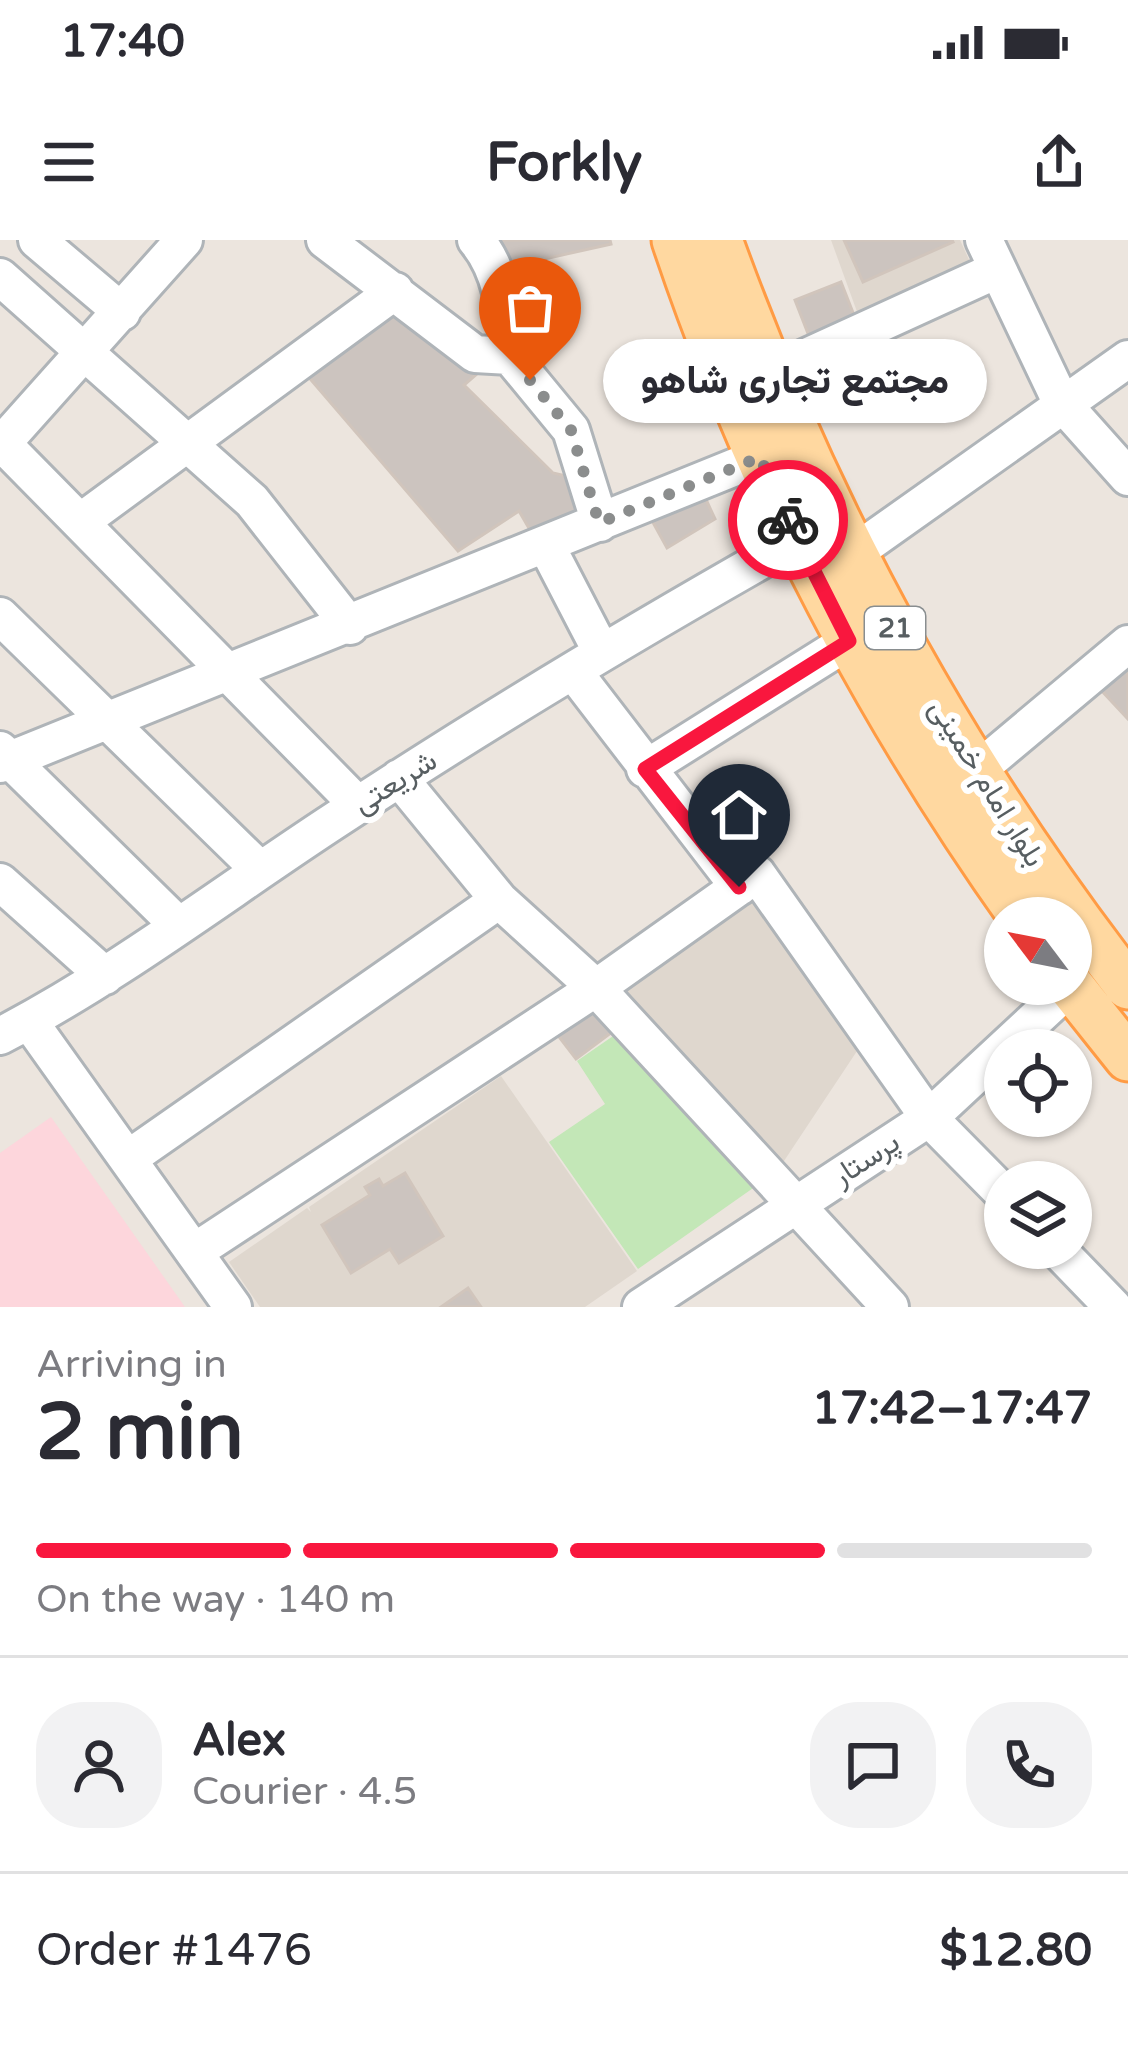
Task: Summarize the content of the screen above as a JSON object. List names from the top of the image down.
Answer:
{
  "streets": {
    "main road": ["21", "بلوار امام خمینی"],
    "street": ["شریعتی", "پرستار"]
  },
  "crossings": [
    ["شریعتی", "بلوار امام خمینی"]
  ],
  "places": ["مجتمع تجاری شاهو"],
  "north": "top left",
  "page": {
    "status": "17:40",
    "header": "Forkly",
    "bubble": "مجتمع تجاری شاهو",
    "heading": ["2 min", "Arriving in", "17:42–17:47"],
    "panel": [
      "Alex",
      "Courier · 4.5",
      "Order #1476",
      "$12.80"
    ],
    "bar": "On the way · 140 m"
  }
}
